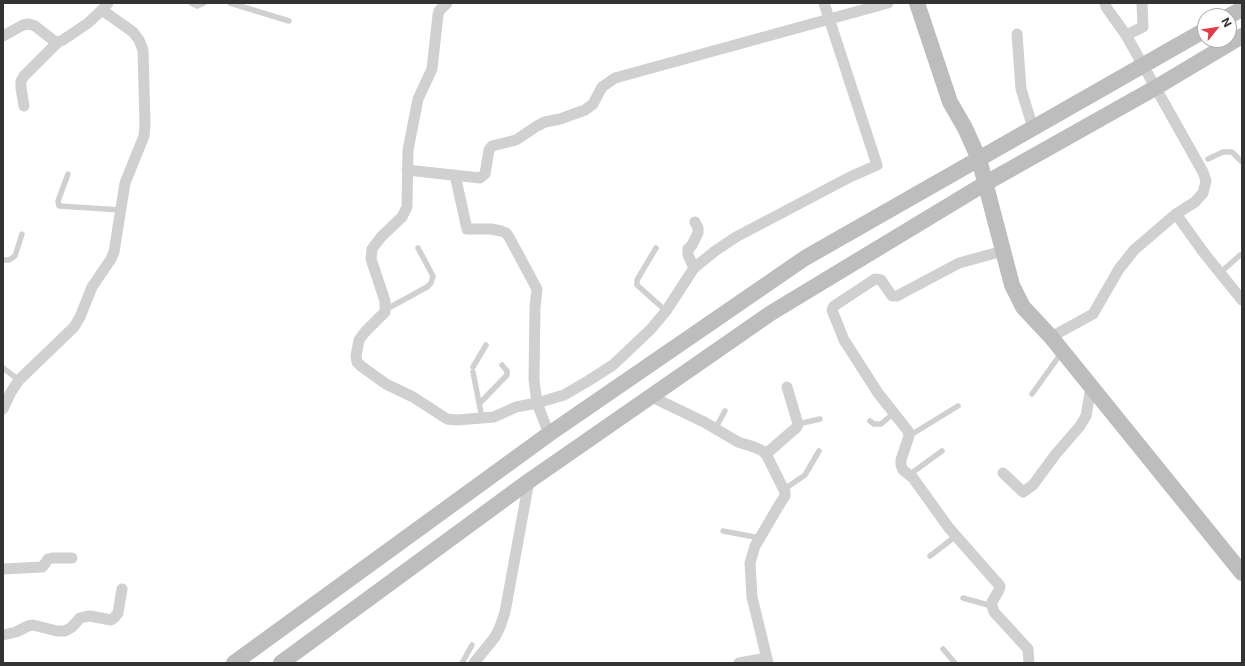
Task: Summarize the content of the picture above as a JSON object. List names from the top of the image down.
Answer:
{
  "north": "top right"
}
